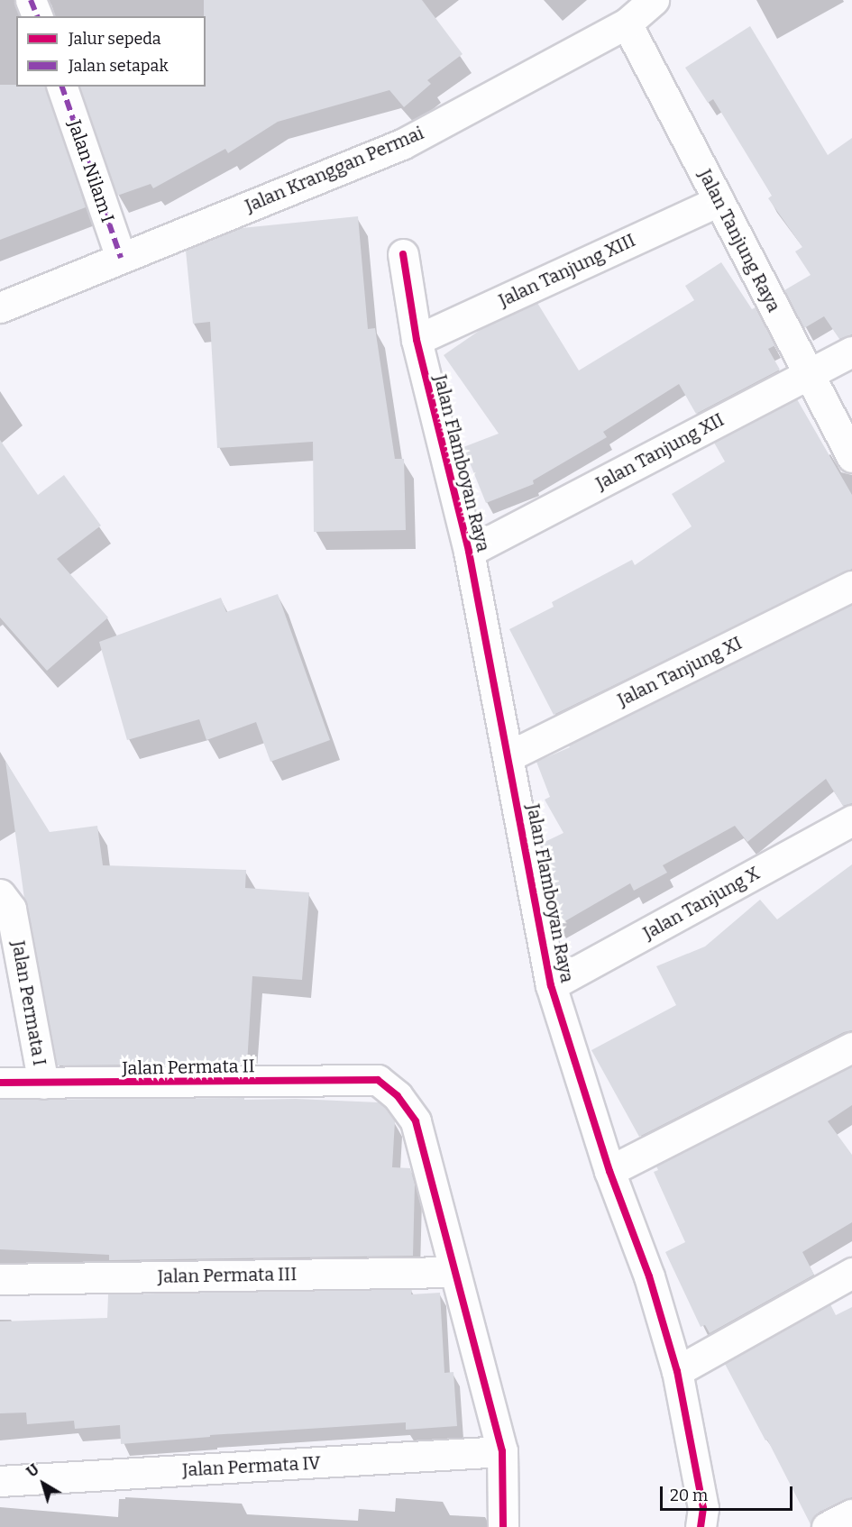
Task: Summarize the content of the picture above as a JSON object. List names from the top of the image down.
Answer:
{
  "streets": {
    "street": [
      "Jalan Kranggan Permai",
      "Jalan Nilam I",
      "Jalan Tanjung Raya",
      "Jalan Tanjung XIII",
      "Jalan Tanjung XII",
      "Jalan Flamboyan Raya",
      "Jalan Tanjung XI",
      "Jalan Tanjung X",
      "Jalan Permata I",
      "Jalan Permata II",
      "Jalan Permata III",
      "Jalan Permata IV"
    ]
  },
  "crossings": [
    ["Jalan Kranggan Permai", "Jalan Nilam I"],
    ["Jalan Kranggan Permai", "Jalan Tanjung Raya"],
    ["Jalan Tanjung Raya", "Jalan Tanjung XIII"],
    ["Jalan Tanjung Raya", "Jalan Tanjung XII"],
    ["Jalan Tanjung XIII", "Jalan Flamboyan Raya"],
    ["Jalan Tanjung XII", "Jalan Flamboyan Raya"],
    ["Jalan Flamboyan Raya", "Jalan Tanjung XI"],
    ["Jalan Flamboyan Raya", "Jalan Tanjung X"],
    ["Jalan Permata I", "Jalan Permata II"],
    ["Jalan Permata II", "Jalan Permata III"]
  ],
  "legend": ["Jalur sepeda", "Jalan setapak"],
  "scale_bar": "20 m",
  "north": "top left"
}
